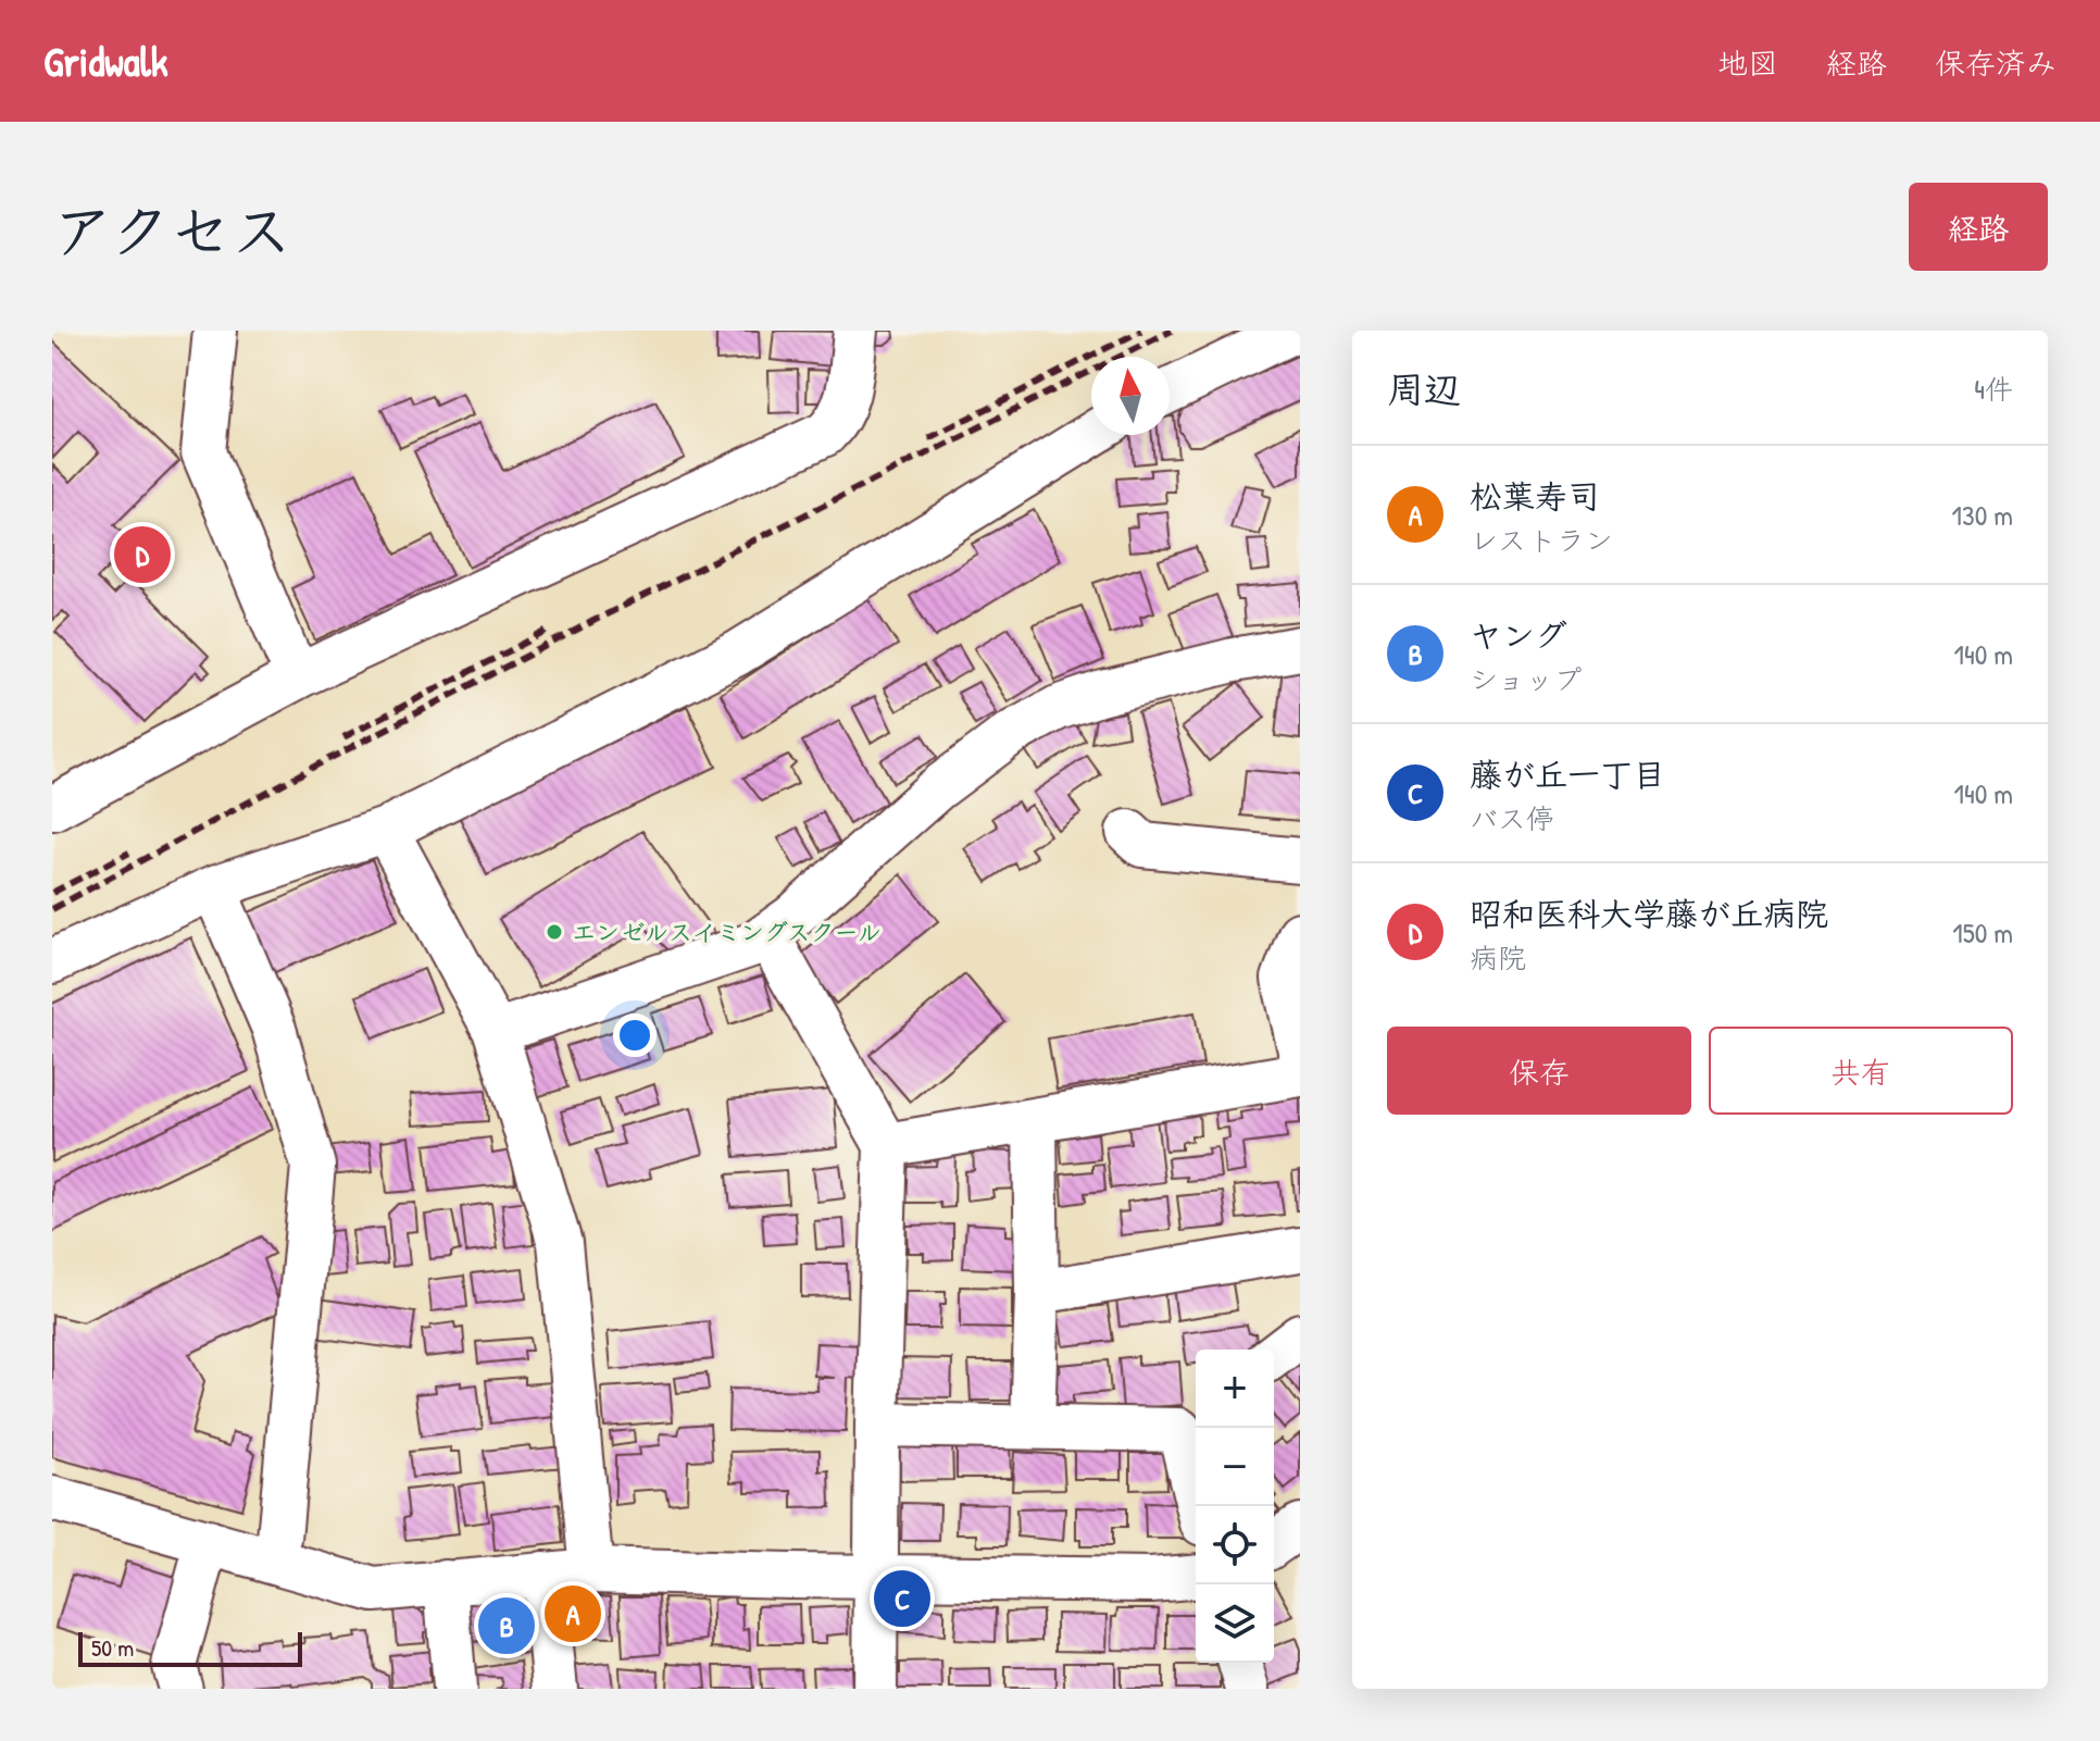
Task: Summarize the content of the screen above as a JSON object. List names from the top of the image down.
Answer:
{
  "places": ["エンゼルスイミングスクール"],
  "scale_bar": "50 m",
  "north": "top",
  "page": {
    "header": "Gridwalk",
    "nav": ["地図", "経路", "保存済み"],
    "title": "アクセス",
    "buttons": [
      "経路",
      ["保存", "共有"]
    ],
    "heading": ["周辺", "4件"],
    "list": [
      {
        "mark": "A",
        "name": "松葉寿司",
        "note": "レストラン",
        "value": "130 m"
      },
      {
        "mark": "B",
        "name": "ヤング",
        "note": "ショップ",
        "value": "140 m"
      },
      {
        "mark": "C",
        "name": "藤が丘一丁目",
        "note": "バス停",
        "value": "140 m"
      },
      {
        "mark": "D",
        "name": "昭和医科大学藤が丘病院",
        "note": "病院",
        "value": "150 m"
      }
    ],
    "pins": [
      "D",
      "C",
      "A",
      "B"
    ],
    "map_buttons": ["+", "−"],
    "scale": "50 m"
  }
}
